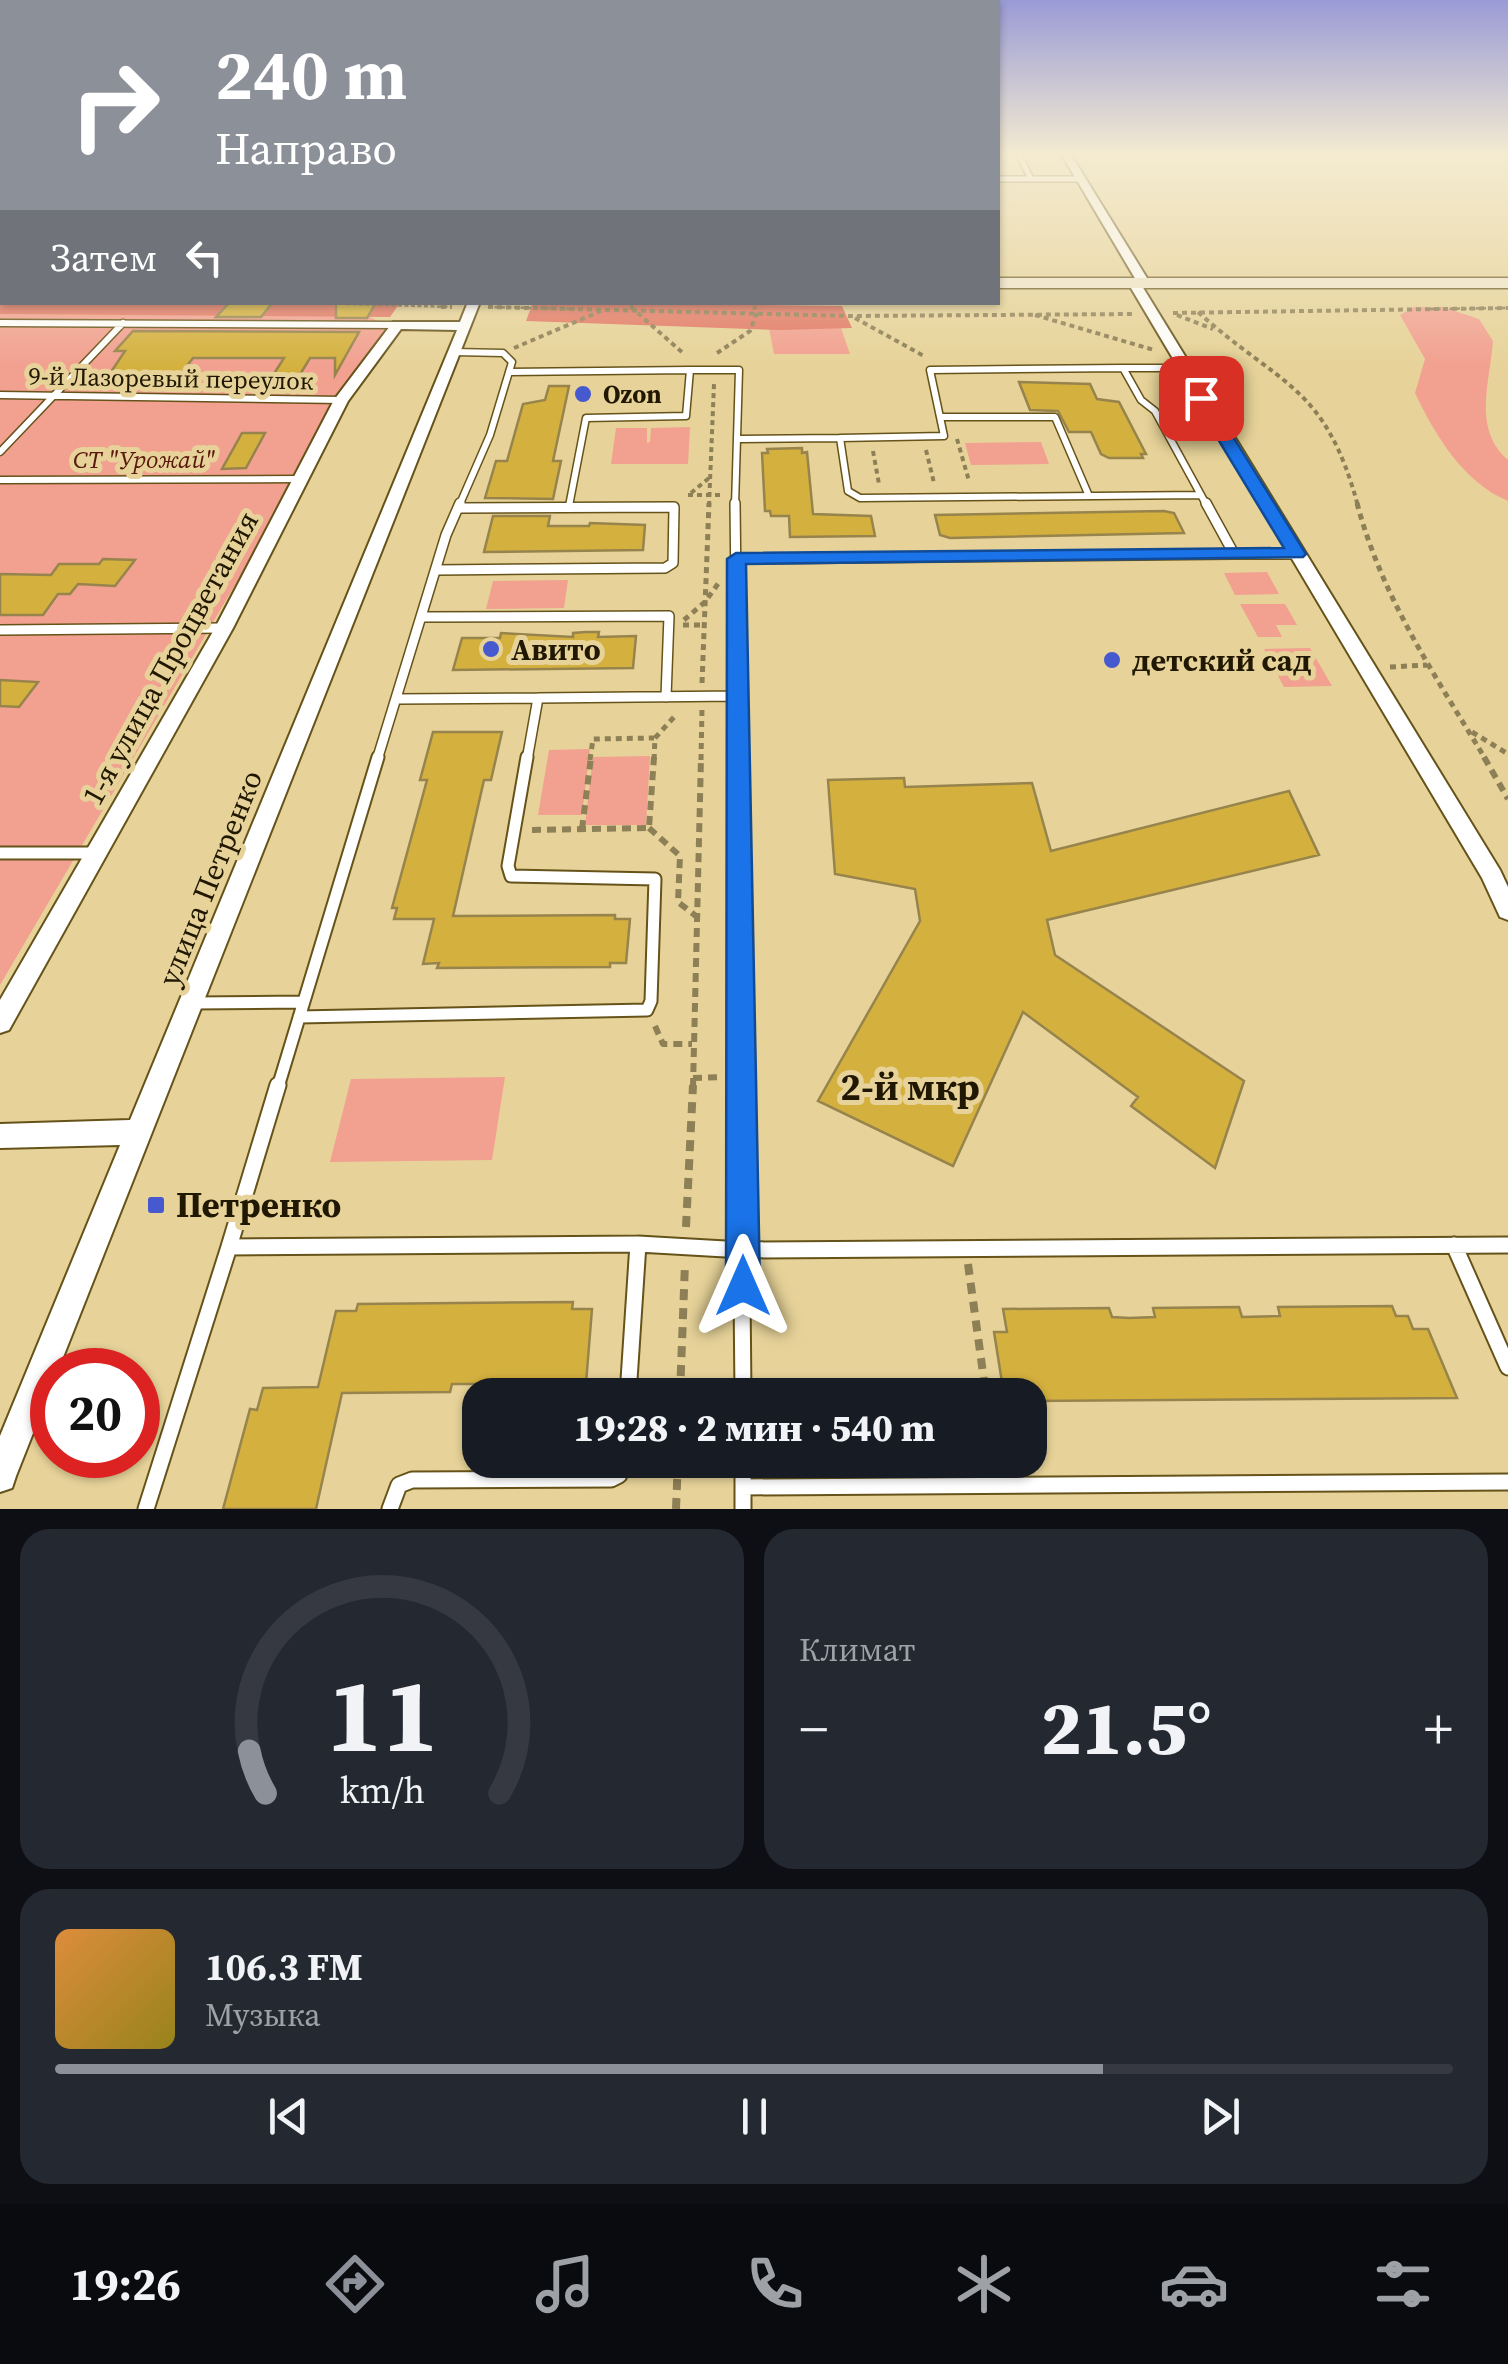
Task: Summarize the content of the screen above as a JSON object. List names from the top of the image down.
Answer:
{
  "streets": {
    "street": ["1-я улица Процветания", "улица Петренко"],
    "lane": ["9-й Лазоревый переулок"]
  },
  "crossings": [
    ["9-й Лазоревый переулок", "1-я улица Процветания"]
  ],
  "districts": ["2-й мкр"],
  "parks": ["СТ \"Урожай\""],
  "places": {
    "other": ["Ozon", "Авито", "детский сад"],
    "transit": ["Петренко"]
  },
  "page": {
    "turn": ["240 m", "Направо"],
    "then": "Затем",
    "limit": "20",
    "trip": "19:28 · 2 мин · 540 m",
    "tile": "Климат",
    "heat": ["−", "21.5°", "+"],
    "song": ["106.3 FM", "Музыка"],
    "tabs": "19:26",
    "gauge": ["11", "km/h"]
  }
}
